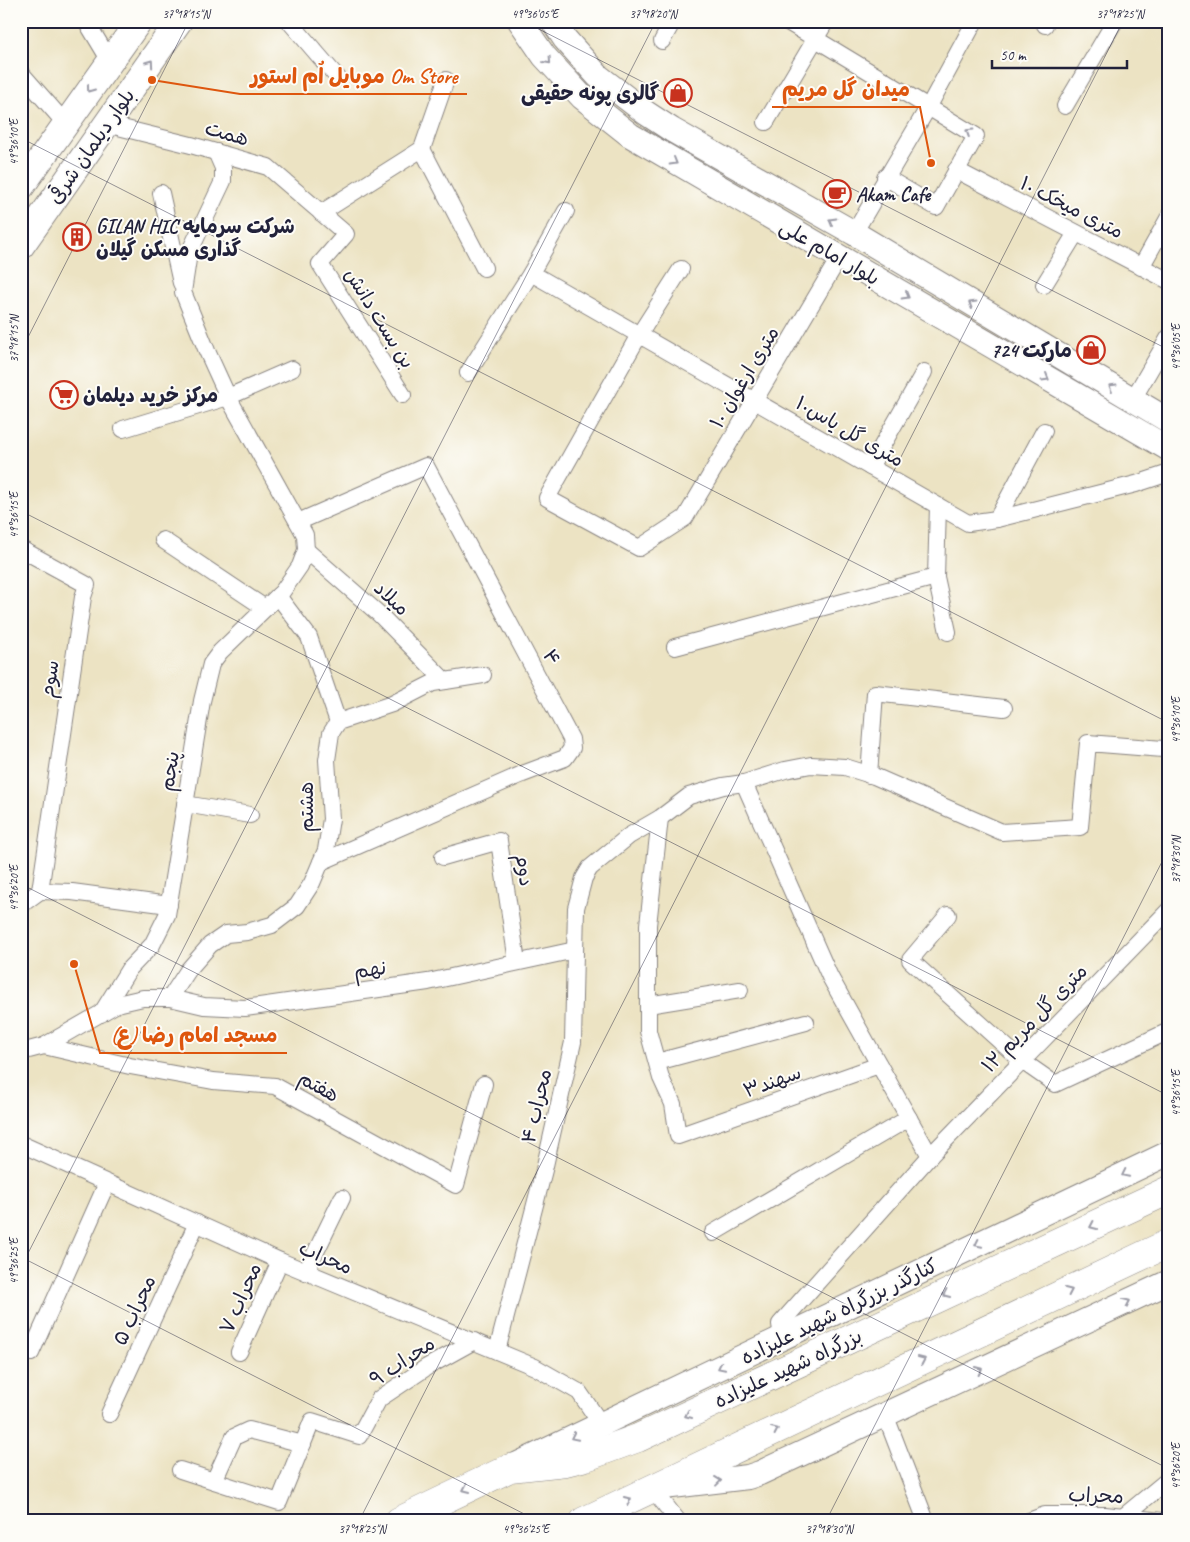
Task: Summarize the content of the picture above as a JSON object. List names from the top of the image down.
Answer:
{
  "streets": {
    "highway": ["بزرگراه شهید علیزاده"],
    "main road": ["بلوار دیلمان شرقی", "بلوار امام علی", "کنارگذر بزرگراه شهید علیزاده"],
    "street": [
      "همت",
      "۱۰ متری میخک",
      "بن بست دانش",
      "۱۰ متری ارغوان",
      "۱۰متری گل یاس",
      "میلاد",
      "۴",
      "سوم",
      "پنجم",
      "هشتم",
      "دوم",
      "نهم",
      "۱۲ متری گل مریم",
      "سهند۳",
      "هفتم",
      "محراب ۴",
      "محراب",
      "محراب ۷",
      "محراب ۵",
      "محراب ۹"
    ]
  },
  "crossings": [
    ["همت", "بلوار دیلمان شرقی"],
    ["همت", "بن بست دانش"],
    ["بلوار امام علی", "۱۰ متری ارغوان"],
    ["۱۰ متری ارغوان", "۱۰متری گل یاس"],
    ["میلاد", "پنجم"],
    ["۴", "هشتم"],
    ["پنجم", "نهم"],
    ["هشتم", "نهم"],
    ["دوم", "نهم"],
    ["نهم", "هفتم"],
    ["نهم", "محراب ۴"],
    ["۱۲ متری گل مریم", "کنارگذر بزرگراه شهید علیزاده"],
    ["محراب ۴", "محراب"],
    ["محراب", "محراب ۷"],
    ["محراب", "محراب ۵"],
    ["محراب", "کنارگذر بزرگراه شهید علیزاده"],
    ["محراب", "محراب ۹"],
    ["کنارگذر بزرگراه شهید علیزاده", "بزرگراه شهید علیزاده"]
  ],
  "places": {
    "other": ["موبایل اُم استور Om Store", "میدان گل مریم", "مسجد امام رضا (ع)"],
    "shop": ["گالری پونه حقیقی", "مارکت 724"],
    "cafe": ["Akam Cafe"],
    "building": ["GILAN HIC شرکت سرمایه گذاری مسکن گیلان"],
    "supermarket": ["مرکز خرید دیلمان"]
  },
  "scale_bar": "50 m",
  "coordinates": [
    "37°18'15\"N",
    "49°36'05\"E",
    "37°18'20\"N",
    "37°18'25\"N",
    "49°36'10\"E",
    "49°36'15\"E",
    "37°18'30\"N",
    "49°36'20\"E",
    "49°36'25\"E"
  ]
}
